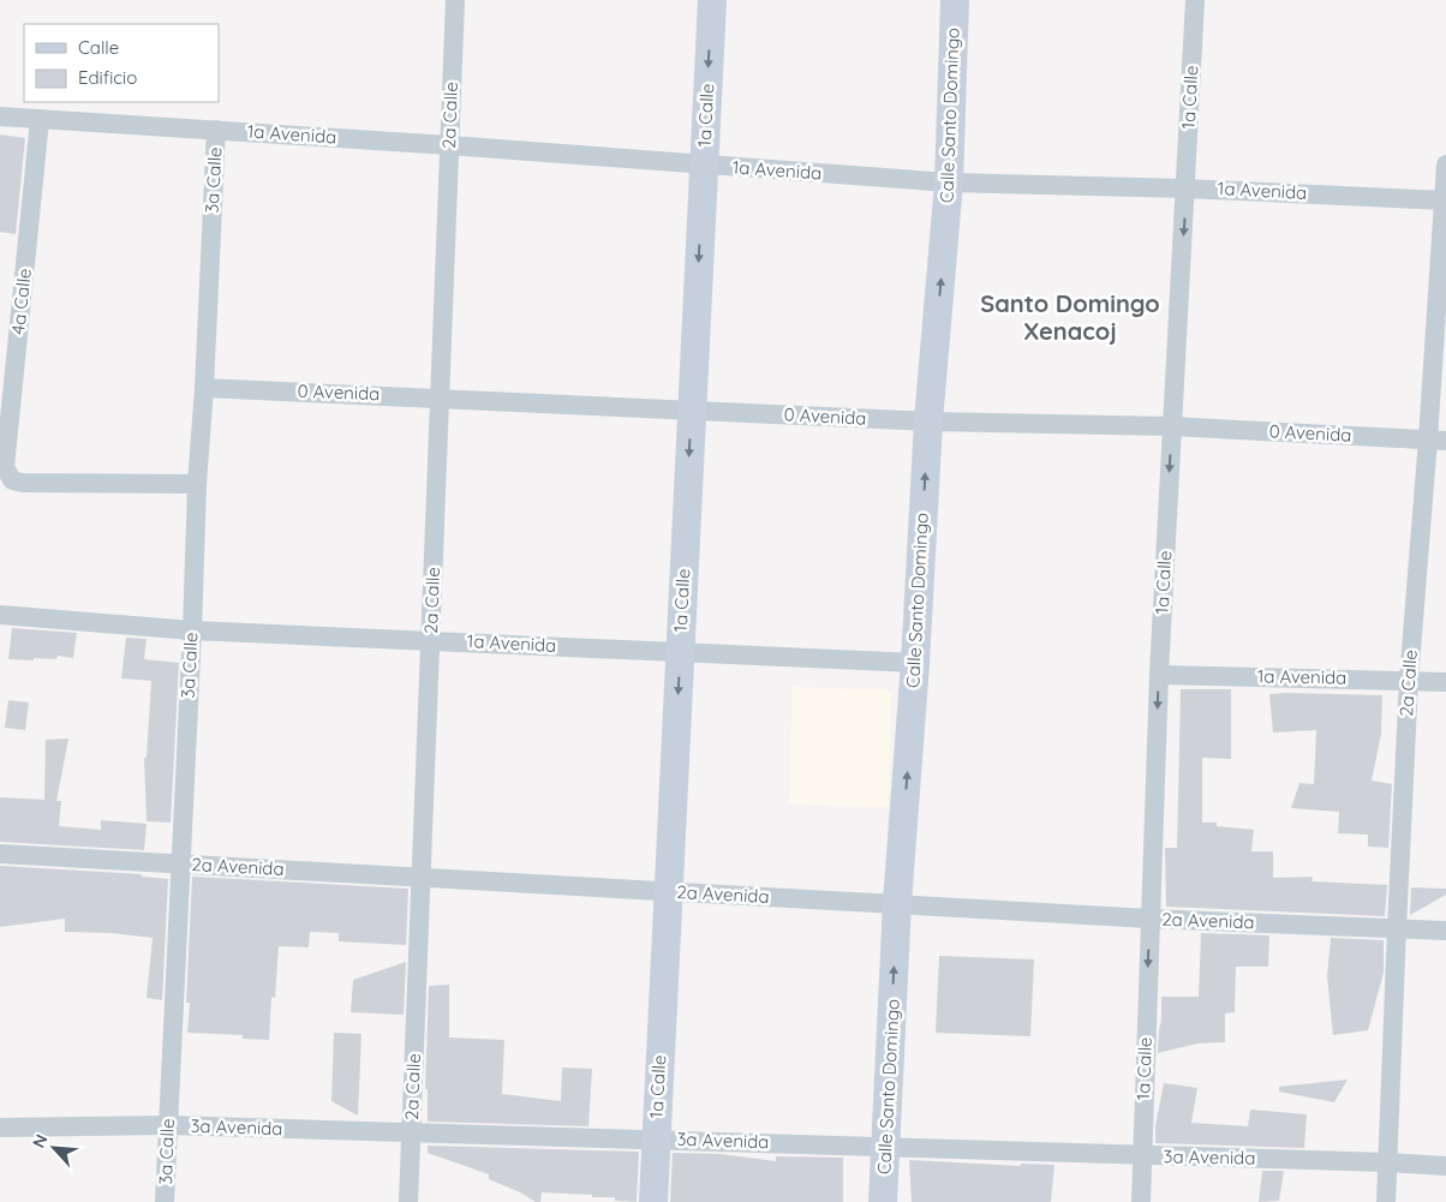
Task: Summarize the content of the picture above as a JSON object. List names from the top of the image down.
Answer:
{
  "streets": {
    "main road": ["1a Calle", "Calle Santo Domingo"],
    "street": [
      "2a Calle",
      "1a Avenida",
      "3a Calle",
      "4a Calle",
      "0 Avenida",
      "2a Avenida",
      "3a Avenida"
    ]
  },
  "crossings": [
    ["1a Calle", "1a Avenida"],
    ["1a Calle", "0 Avenida"],
    ["1a Calle", "2a Avenida"],
    ["1a Calle", "3a Avenida"],
    ["2a Calle", "1a Avenida"],
    ["2a Calle", "0 Avenida"],
    ["2a Calle", "2a Avenida"],
    ["2a Calle", "3a Avenida"],
    ["Calle Santo Domingo", "1a Avenida"],
    ["Calle Santo Domingo", "0 Avenida"],
    ["Calle Santo Domingo", "2a Avenida"],
    ["Calle Santo Domingo", "3a Avenida"],
    ["1a Avenida", "3a Calle"],
    ["1a Avenida", "4a Calle"],
    ["3a Calle", "4a Calle"],
    ["3a Calle", "0 Avenida"],
    ["3a Calle", "2a Avenida"],
    ["3a Calle", "3a Avenida"]
  ],
  "one_way": ["1a Calle", "Calle Santo Domingo"],
  "districts": ["Santo Domingo Xenacoj"],
  "legend": ["Calle", "Edificio"],
  "north": "top left"
}
